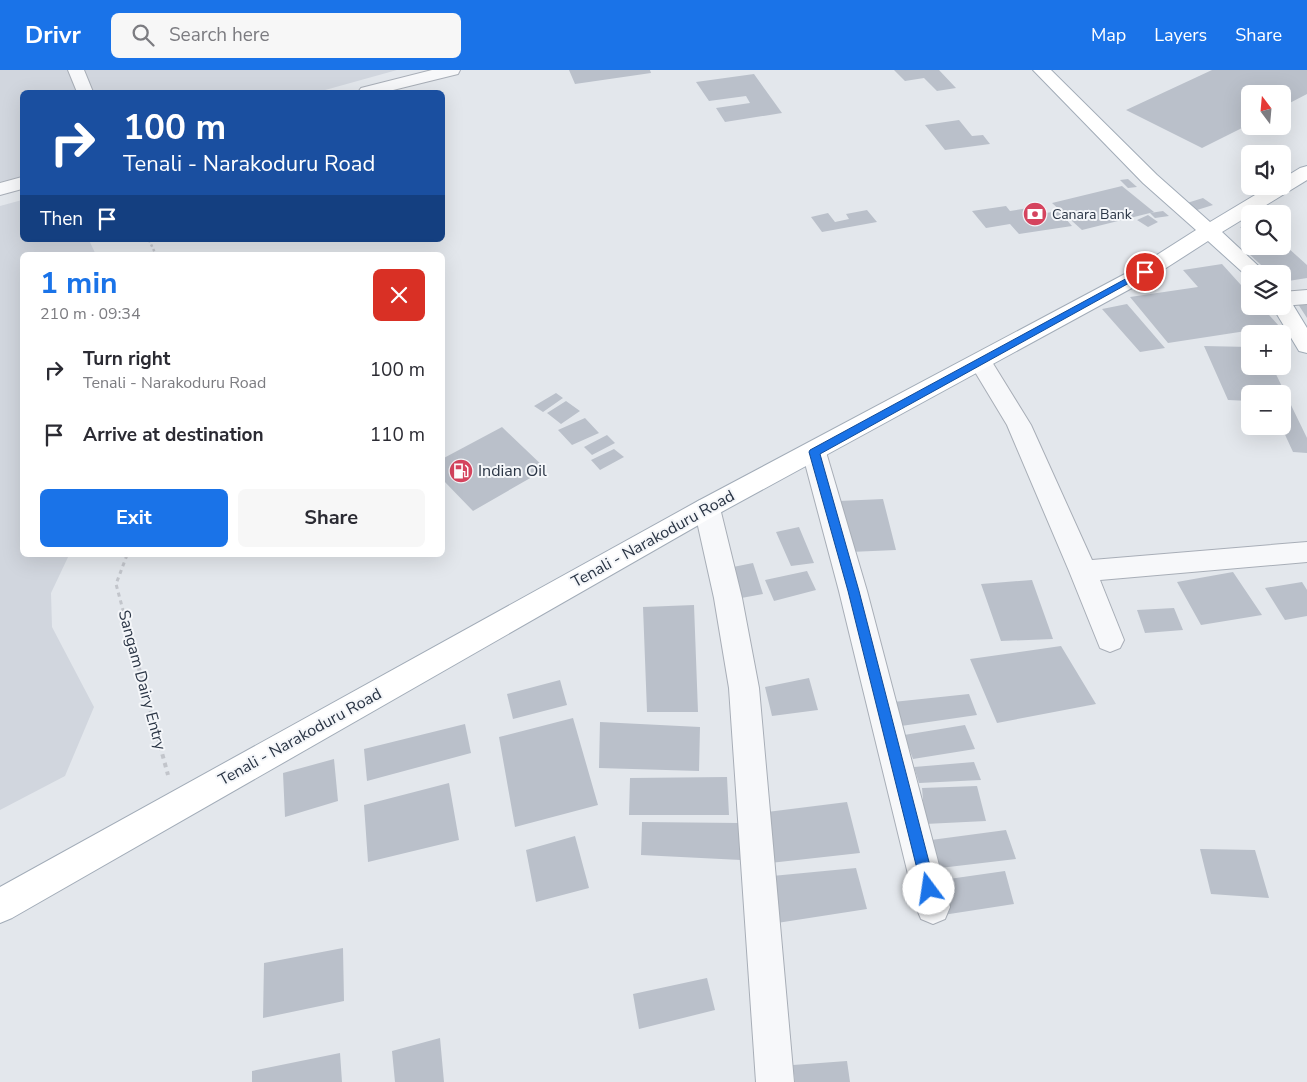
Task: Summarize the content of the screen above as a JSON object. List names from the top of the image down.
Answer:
{
  "streets": {
    "main road": ["Tenali - Narakoduru Road"],
    "path": ["Sangam Dairy Entry"]
  },
  "crossings": [
    ["Tenali - Narakoduru Road", "Sangam Dairy Entry"]
  ],
  "places": {
    "bank": ["Canara Bank"],
    "fuel station": ["Indian Oil"]
  },
  "north": "top",
  "page": {
    "header": "Drivr",
    "search": "Search here",
    "nav": ["Map", "Layers", "Share"],
    "map_buttons": ["+", "−"],
    "turn": ["100 m", "Tenali - Narakoduru Road"],
    "then": "Then",
    "heading": ["1 min", "210 m · 09:34"],
    "list": [
      {
        "name": "Turn right",
        "note": "Tenali - Narakoduru Road",
        "value": "100 m"
      },
      {
        "name": "Arrive at destination",
        "value": "110 m"
      }
    ],
    "buttons": ["Exit", "Share"]
  }
}
